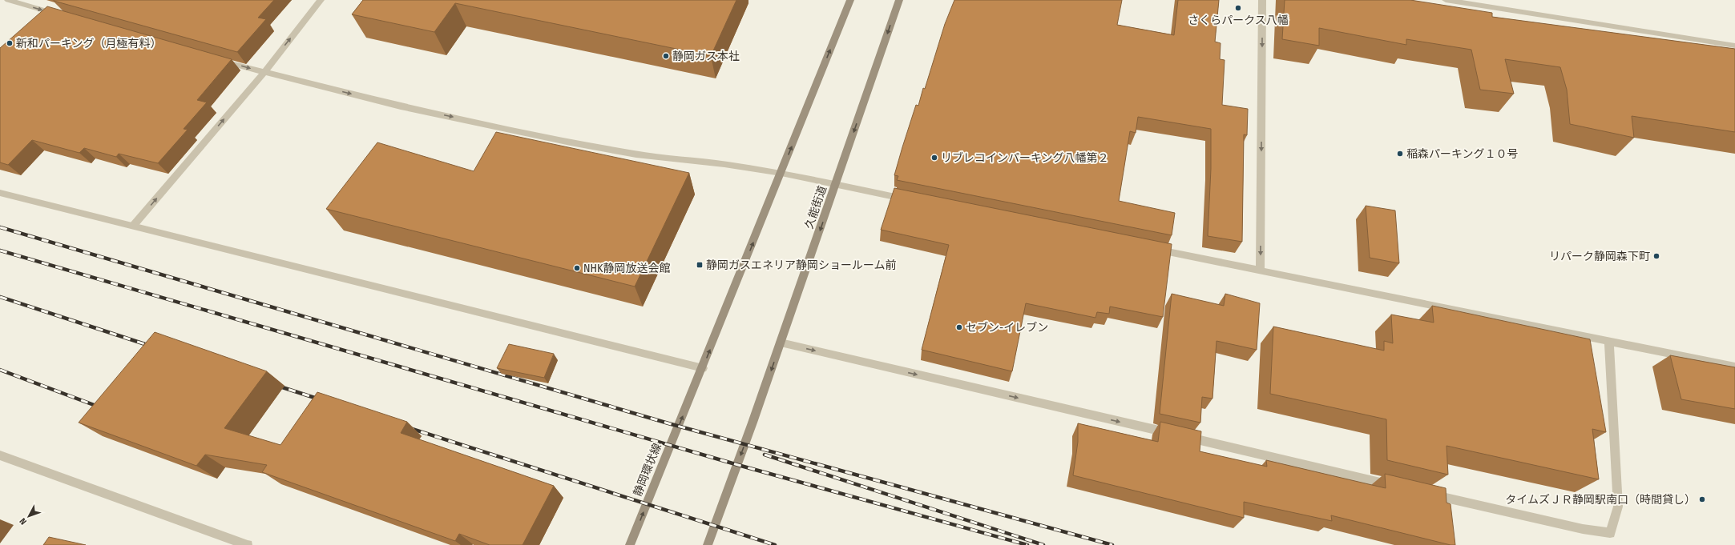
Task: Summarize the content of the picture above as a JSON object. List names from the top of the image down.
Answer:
{
  "streets": {
    "main road": ["久能街道", "静岡環状線"]
  },
  "one_way": ["静岡環状線"],
  "places": {
    "other": [
      "さくらパークス八幡",
      "新和パーキング（月極有料）",
      "静岡ガス本社",
      "稲森パーキング１０号",
      "リブレコインパーキング八幡第２",
      "リパーク静岡森下町",
      "NHK静岡放送会館",
      "セブン-イレブン",
      "タイムズＪＲ静岡駅南口（時間貸し）"
    ],
    "transit": ["静岡ガスエネリア静岡ショールーム前"]
  },
  "north": "bottom left"
}
